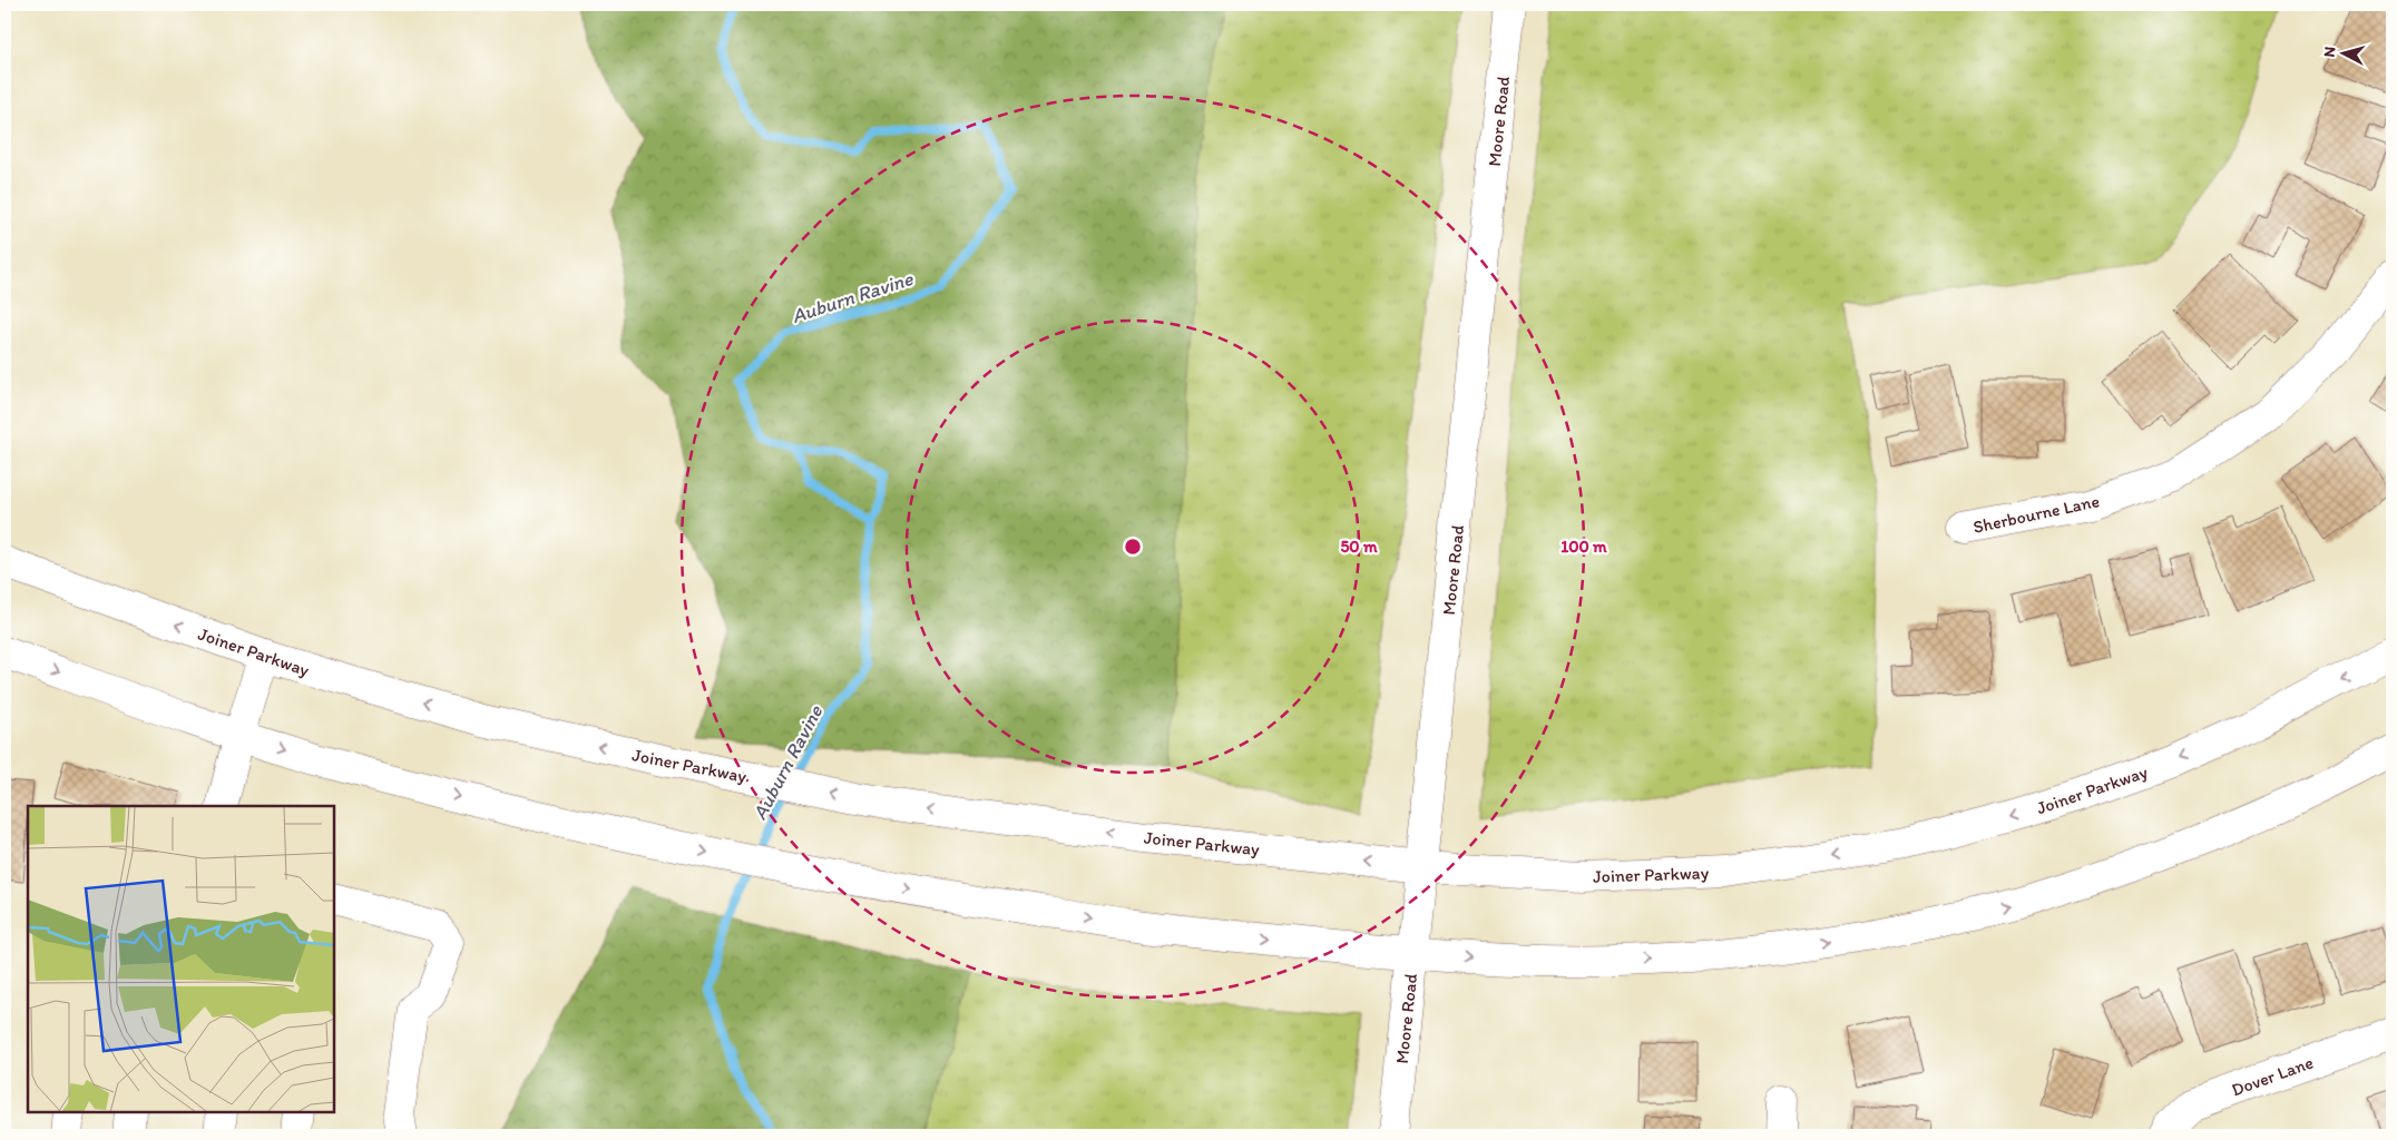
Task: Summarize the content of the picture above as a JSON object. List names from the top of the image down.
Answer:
{
  "streets": {
    "main road": [
      "Moore Road",
      "Sherbourne Lane",
      "Joiner Parkway",
      "Dover Lane"
    ]
  },
  "crossings": [
    ["Moore Road", "Joiner Parkway"]
  ],
  "water": ["Auburn Ravine"],
  "north": "left",
  "rings": ["50 m", "100 m"]
}
